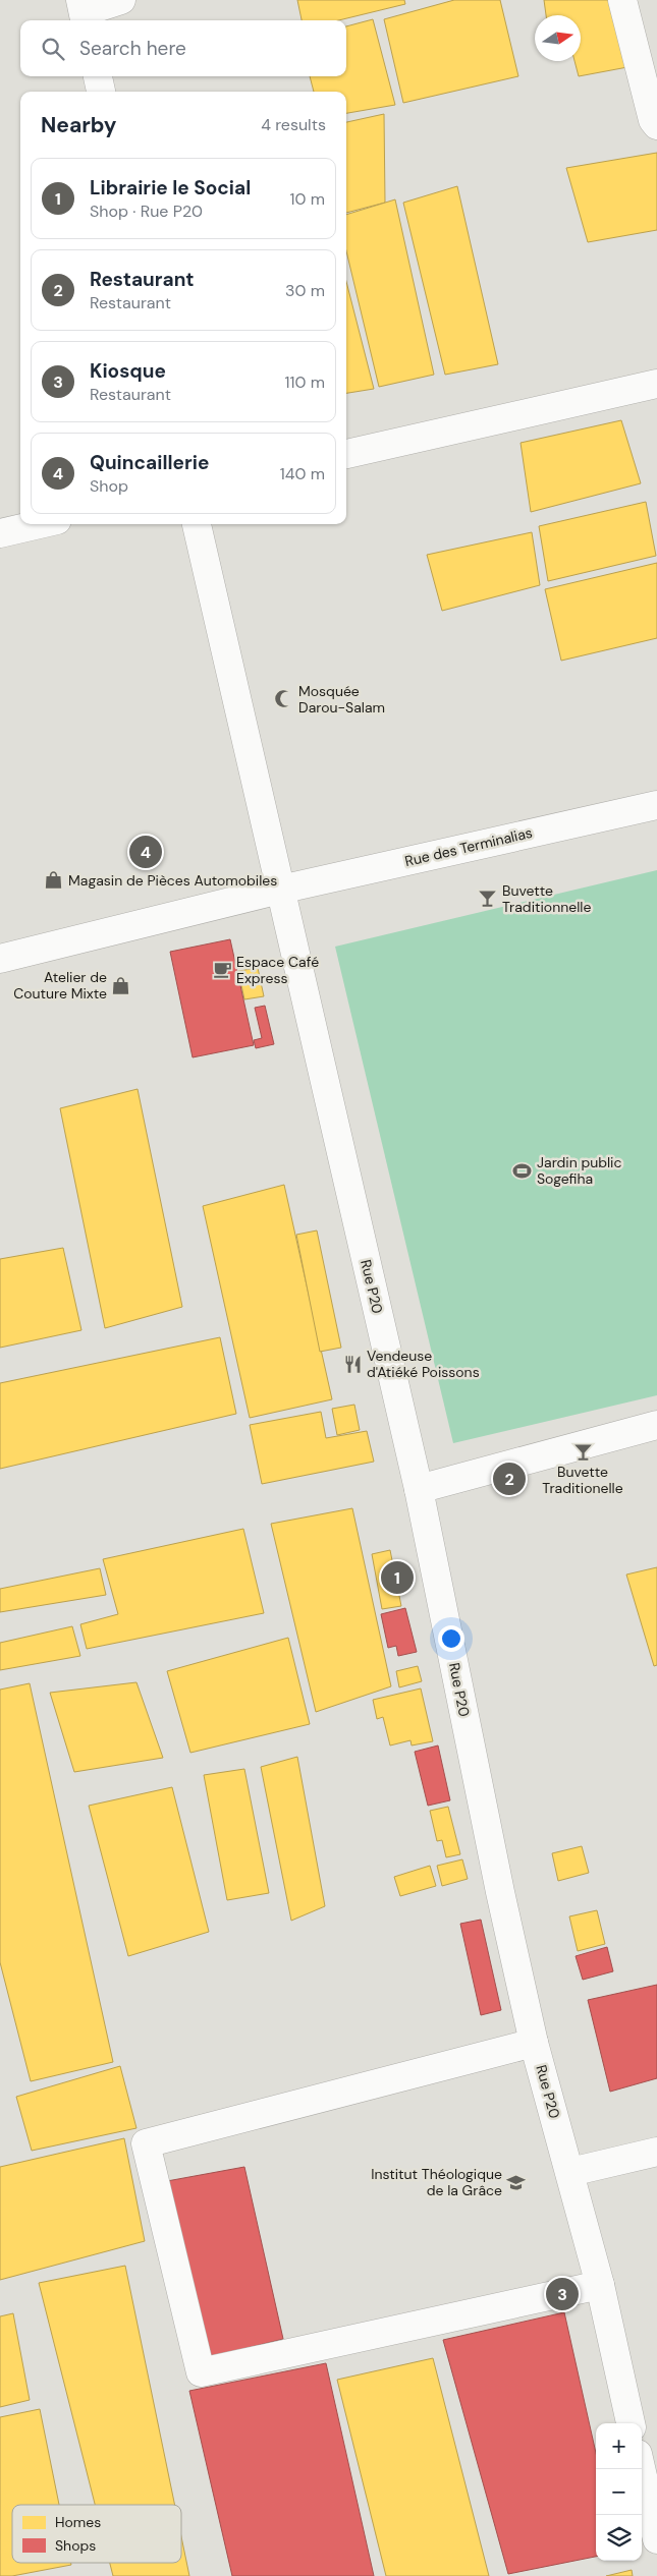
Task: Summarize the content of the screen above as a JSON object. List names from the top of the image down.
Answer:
{
  "streets": {
    "street": ["Rue des Terminalias", "Rue P20"]
  },
  "crossings": [
    ["Rue des Terminalias", "Rue P20"]
  ],
  "places": {
    "mosque": ["Mosquée Darou-Salam"],
    "shop": ["Magasin de Pièces Automobiles", "Atelier de Couture Mixte"],
    "bar": ["Buvette Traditionnelle", "Buvette Traditionelle"],
    "cafe": ["Espace Café Express"],
    "sports": ["Jardin public Sogefiha"],
    "restaurant": ["Vendeuse d'Atiéké Poissons"],
    "school or university": ["Institut Théologique de la Grâce"]
  },
  "legend": ["Homes", "Shops"],
  "north": "right",
  "page": {
    "search": "Search here",
    "heading": ["Nearby", "4 results"],
    "list": [
      {
        "mark": "1",
        "name": "Librairie le Social",
        "note": "Shop · Rue P20",
        "value": "10 m"
      },
      {
        "mark": "2",
        "name": "Restaurant",
        "note": "Restaurant",
        "value": "30 m"
      },
      {
        "mark": "3",
        "name": "Kiosque",
        "note": "Restaurant",
        "value": "110 m"
      },
      {
        "mark": "4",
        "name": "Quincaillerie",
        "note": "Shop",
        "value": "140 m"
      }
    ],
    "pins": [
      "4",
      "2",
      "1",
      "3"
    ],
    "map_buttons": ["+", "−"]
  }
}
